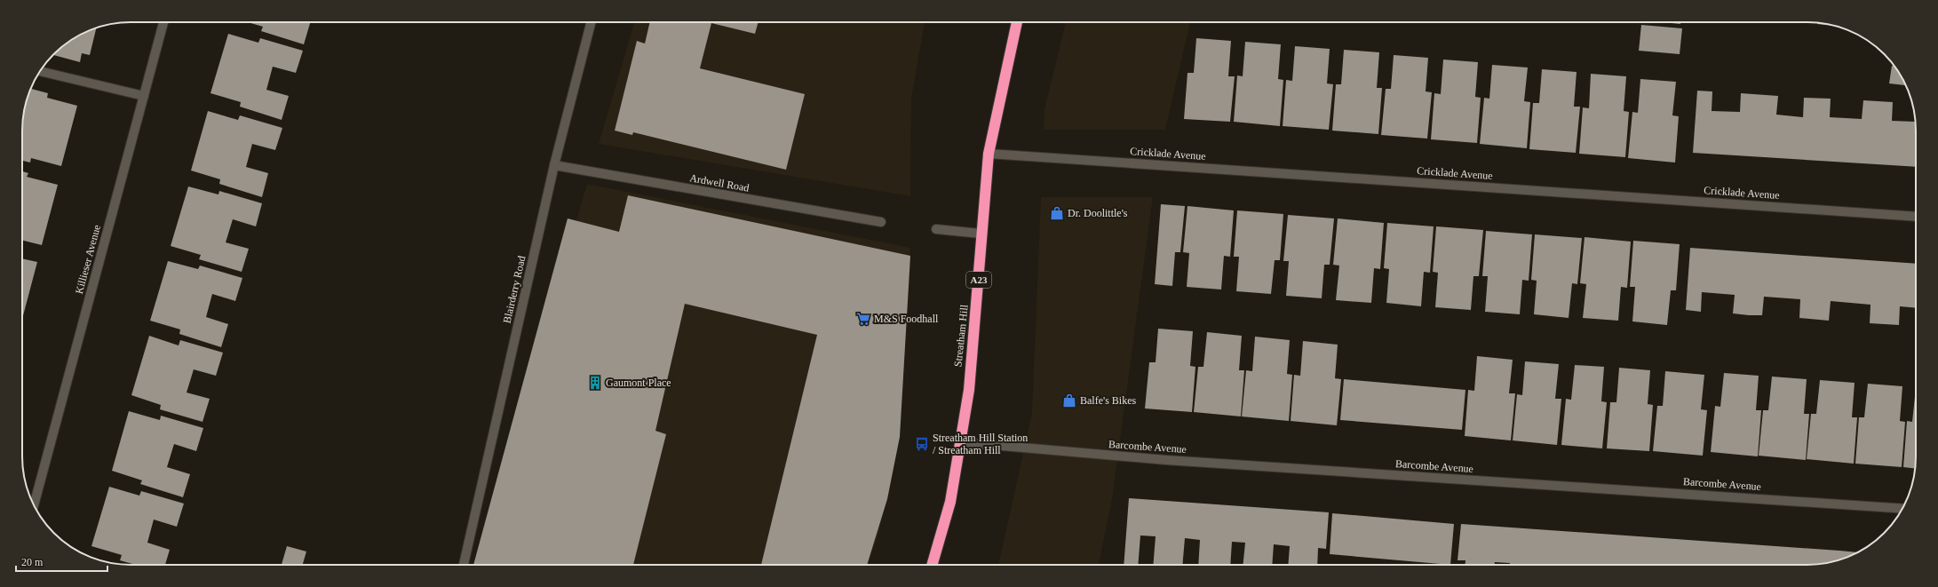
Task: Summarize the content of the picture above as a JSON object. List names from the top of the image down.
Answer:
{
  "streets": {
    "highway": ["A23", "Streatham Hill"],
    "street": [
      "Cricklade Avenue",
      "Ardwell Road",
      "Killieser Avenue",
      "Blairderry Road",
      "Barcombe Avenue"
    ]
  },
  "crossings": [
    ["Cricklade Avenue", "Streatham Hill"],
    ["Ardwell Road", "Blairderry Road"],
    ["Streatham Hill", "Barcombe Avenue"]
  ],
  "places": {
    "shop": ["Dr. Doolittle's", "Balfe's Bikes"],
    "supermarket": ["M&S Foodhall"],
    "building": ["Gaumont Place"],
    "bus stop": ["Streatham Hill Station / Streatham Hill"]
  },
  "scale_bar": "20 m"
}
